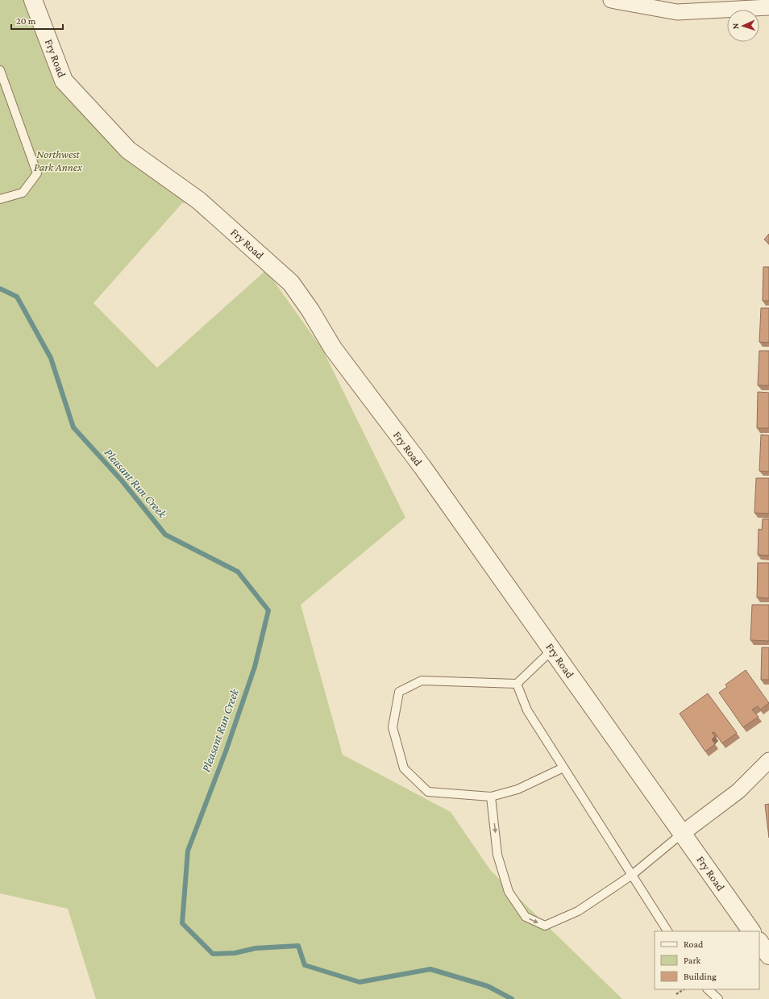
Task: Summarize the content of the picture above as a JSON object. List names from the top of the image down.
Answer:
{
  "streets": {
    "street": ["Fry Road"]
  },
  "water": ["Pleasant Run Creek"],
  "parks": ["Northwest Park Annex"],
  "legend": ["Road", "Park", "Building"],
  "scale_bar": "20 m",
  "north": "left"
}
